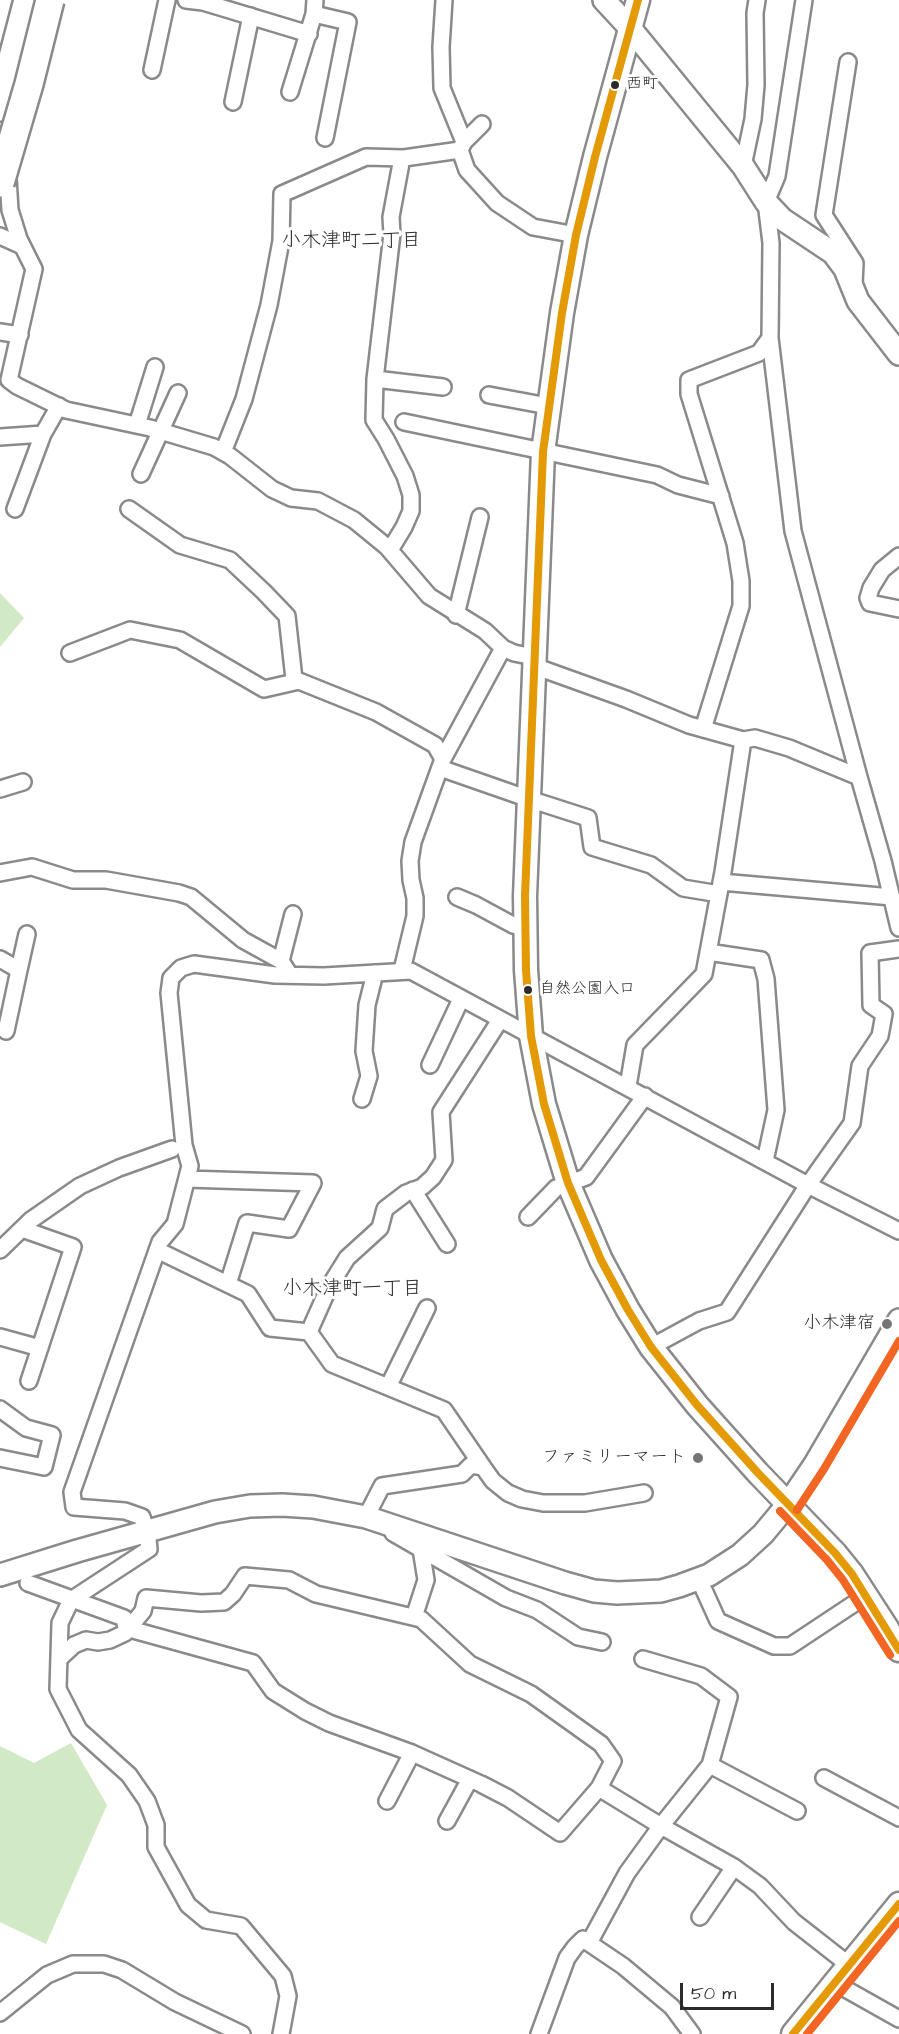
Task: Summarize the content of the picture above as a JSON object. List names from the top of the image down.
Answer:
{
  "districts": ["小木津町二丁目", "小木津町一丁目"],
  "places": [
    "西町",
    "自然公園入口",
    "小木津宿",
    "ファミリーマート"
  ],
  "scale_bar": "50 m"
}
